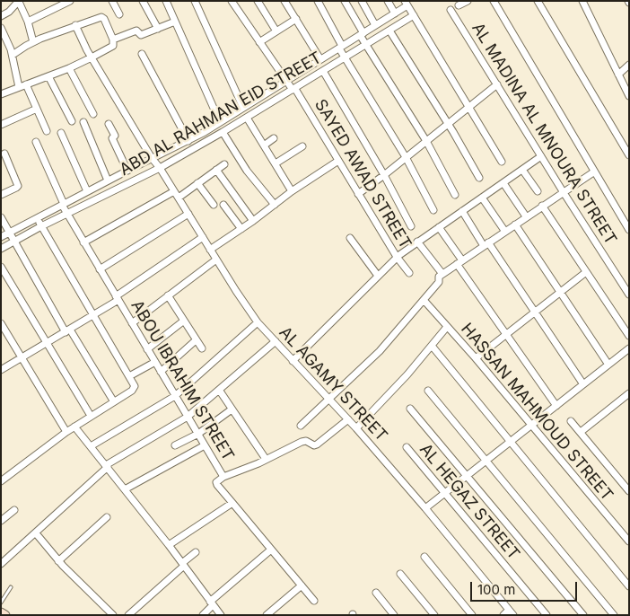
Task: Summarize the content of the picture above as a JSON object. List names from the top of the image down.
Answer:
{
  "streets": {
    "street": [
      "ABD AL RAHMAN EID STREET",
      "AL MADINA AL MNOURA STREET",
      "SAYED AWAD STREET",
      "ABOU IBRAHIM STREET",
      "AL AGAMY STREET",
      "HASSAN MAHMOUD STREET",
      "AL HEGAZ STREET"
    ]
  },
  "crossings": [
    ["ABD AL RAHMAN EID STREET", "SAYED AWAD STREET"],
    ["ABD AL RAHMAN EID STREET", "ABOU IBRAHIM STREET"],
    ["ABD AL RAHMAN EID STREET", "AL AGAMY STREET"]
  ],
  "scale_bar": "100 m"
}
